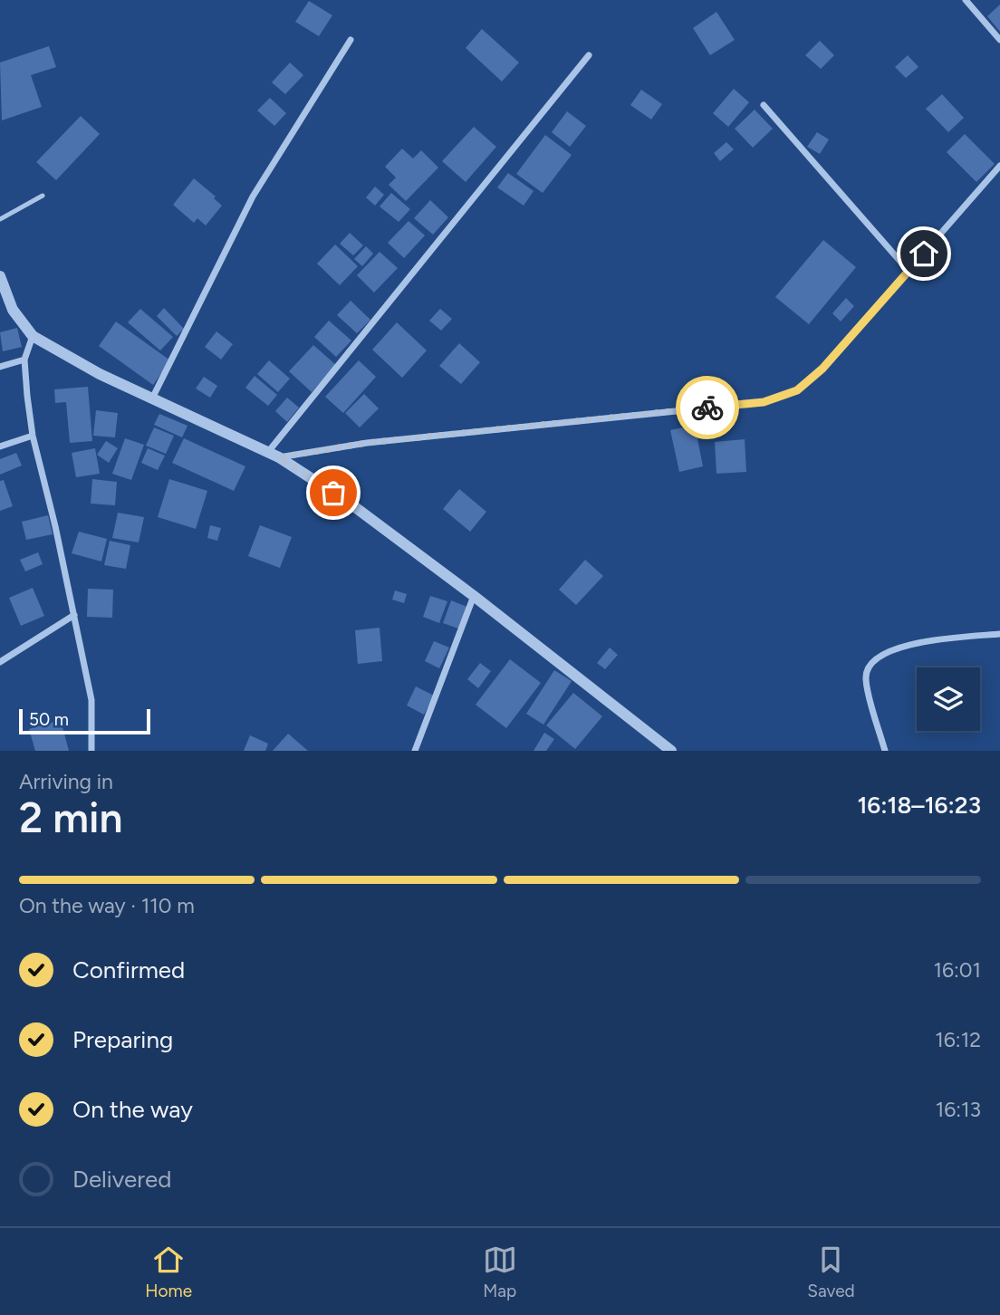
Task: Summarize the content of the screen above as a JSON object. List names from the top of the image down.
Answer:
{
  "scale_bar": "50 m",
  "page": {
    "scale": "50 m",
    "heading": ["2 min", "Arriving in", "16:18–16:23"],
    "bar": "On the way · 110 m",
    "list": [
      ["Confirmed", "16:01"],
      ["Preparing", "16:12"],
      ["On the way", "16:13"],
      "Delivered"
    ],
    "tabs": ["Home", "Map", "Saved"]
  }
}
